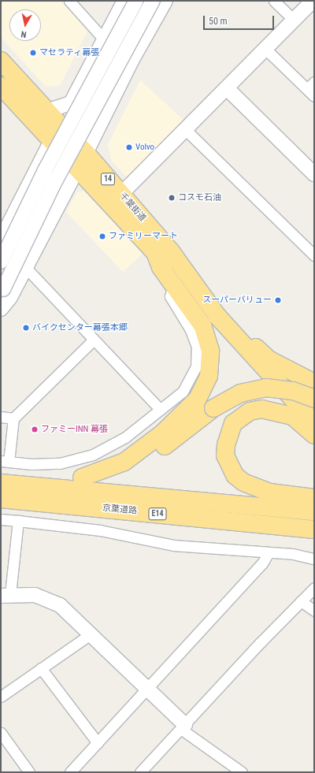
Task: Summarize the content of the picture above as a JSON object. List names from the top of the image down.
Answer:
{
  "streets": {
    "highway": [
      "14",
      "千葉街道",
      "京葉道路",
      "E14"
    ]
  },
  "places": [
    "マセラティ幕張",
    "Volvo",
    "コスモ石油",
    "ファミリーマート",
    "スーパーバリュー",
    "バイクセンター幕張本郷",
    "ファミーINN 幕張"
  ],
  "scale_bar": "50 m",
  "north": "bottom"
}
